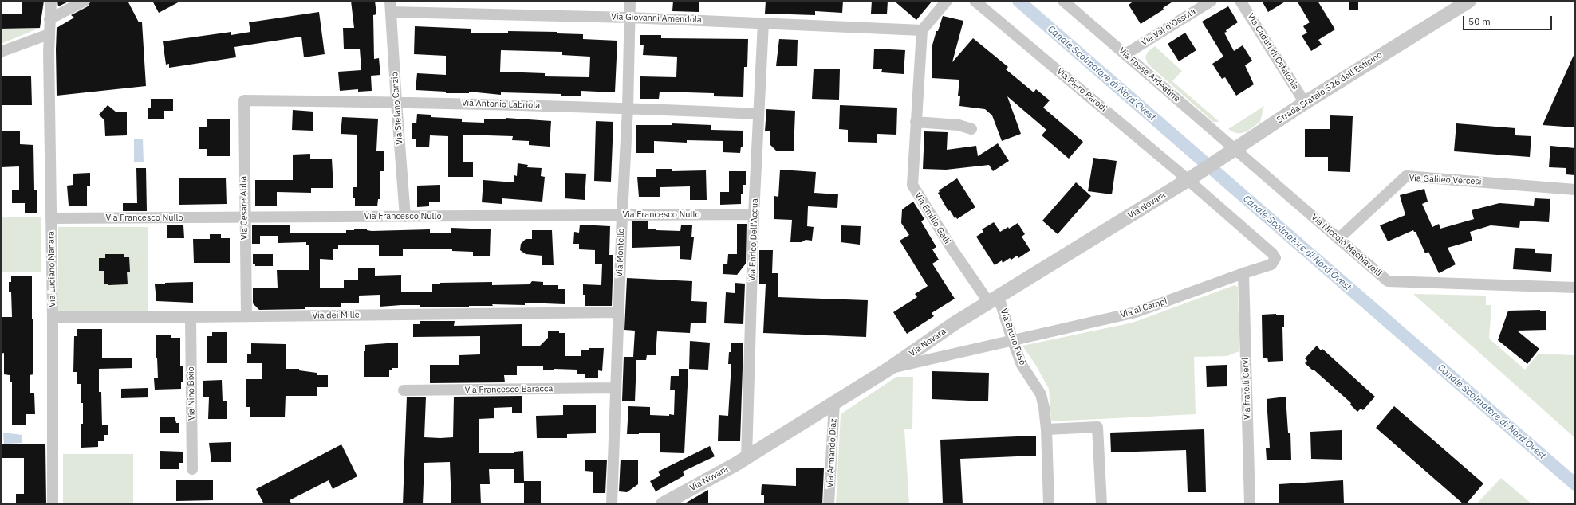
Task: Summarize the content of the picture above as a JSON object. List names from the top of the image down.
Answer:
{
  "streets": {
    "street": [
      "Via Giovanni Amendola",
      "Via Val d'Ossola",
      "Via Caduti di Cefalonia",
      "Via Fosse Ardeatine",
      "Strada Statale 526 dell'Esticino",
      "Via Piero Parodi",
      "Via Antonio Labriola",
      "Via Stefano Canzio",
      "Via Galileo Vercesi",
      "Via Novara",
      "Via Cesare Abba",
      "Via Francesco Nullo",
      "Via Emilio Galli",
      "Via Enrico Dell'Acqua",
      "Via Niccolò Machiavelli",
      "Via Montello",
      "Via Luciano Manara",
      "Via ai Campi",
      "Via dei Mille",
      "Via Bruno Fusè",
      "Via fratelli Cervi",
      "Via Francesco Baracca",
      "Via Nino Bixio",
      "Via Armando Diaz"
    ]
  },
  "crossings": [
    ["Via Giovanni Amendola", "Via Stefano Canzio"],
    ["Via Giovanni Amendola", "Via Emilio Galli"],
    ["Via Giovanni Amendola", "Via Enrico Dell'Acqua"],
    ["Via Giovanni Amendola", "Via Montello"],
    ["Via Val d'Ossola", "Via Fosse Ardeatine"],
    ["Via Caduti di Cefalonia", "Strada Statale 526 dell'Esticino"],
    ["Via Fosse Ardeatine", "Strada Statale 526 dell'Esticino"],
    ["Via Fosse Ardeatine", "Via Niccolò Machiavelli"],
    ["Strada Statale 526 dell'Esticino", "Via Piero Parodi"],
    ["Strada Statale 526 dell'Esticino", "Via Novara"],
    ["Strada Statale 526 dell'Esticino", "Via Niccolò Machiavelli"],
    ["Strada Statale 526 dell'Esticino", "Via ai Campi"],
    ["Via Piero Parodi", "Via Novara"],
    ["Via Piero Parodi", "Via ai Campi"],
    ["Via Antonio Labriola", "Via Stefano Canzio"],
    ["Via Antonio Labriola", "Via Cesare Abba"],
    ["Via Antonio Labriola", "Via Enrico Dell'Acqua"],
    ["Via Antonio Labriola", "Via Montello"],
    ["Via Stefano Canzio", "Via Francesco Nullo"],
    ["Via Galileo Vercesi", "Via Niccolò Machiavelli"],
    ["Via Novara", "Via Emilio Galli"],
    ["Via Novara", "Via Enrico Dell'Acqua"],
    ["Via Novara", "Via ai Campi"],
    ["Via Novara", "Via Bruno Fusè"],
    ["Via Novara", "Via Armando Diaz"],
    ["Via Cesare Abba", "Via Francesco Nullo"],
    ["Via Cesare Abba", "Via dei Mille"],
    ["Via Francesco Nullo", "Via Enrico Dell'Acqua"],
    ["Via Francesco Nullo", "Via Montello"],
    ["Via Francesco Nullo", "Via Luciano Manara"],
    ["Via Emilio Galli", "Via Bruno Fusè"],
    ["Via Montello", "Via dei Mille"],
    ["Via Montello", "Via Francesco Baracca"],
    ["Via Luciano Manara", "Via dei Mille"],
    ["Via ai Campi", "Via Bruno Fusè"],
    ["Via ai Campi", "Via fratelli Cervi"],
    ["Via dei Mille", "Via Nino Bixio"]
  ],
  "water": ["Canale Scolmatore di Nord Ovest"],
  "scale_bar": "50 m"
}
